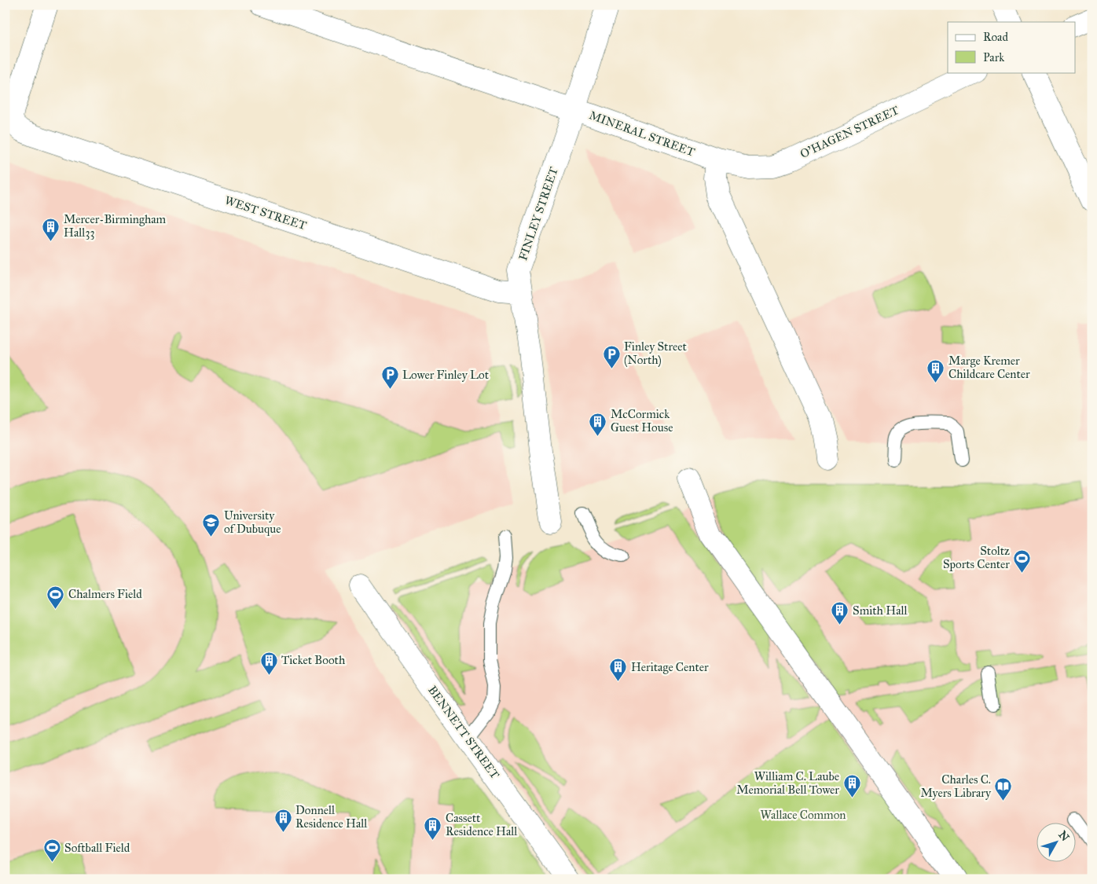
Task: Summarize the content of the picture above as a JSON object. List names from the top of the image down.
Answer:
{
  "streets": {
    "street": [
      "O'HAGEN STREET",
      "MINERAL STREET",
      "WEST STREET",
      "FINLEY STREET",
      "BENNETT STREET"
    ]
  },
  "crossings": [
    ["O'HAGEN STREET", "MINERAL STREET"],
    ["MINERAL STREET", "FINLEY STREET"],
    ["WEST STREET", "FINLEY STREET"]
  ],
  "parks": ["Wallace Common"],
  "places": {
    "building": [
      "Mercer-Birmingham Hall33",
      "Marge Kremer Childcare Center",
      "McCormick Guest House",
      "Smith Hall",
      "Ticket Booth",
      "Heritage Center",
      "William C. Laube Memorial Bell Tower",
      "Donnell Residence Hall",
      "Cassett Residence Hall"
    ],
    "parking": ["Finley Street (North)", "Lower Finley Lot"],
    "school or university": ["University of Dubuque"],
    "sports": ["Stoltz Sports Center", "Chalmers Field", "Softball Field"],
    "library": ["Charles C. Myers Library"]
  },
  "legend": ["Road", "Park"],
  "north": "top right"
}
